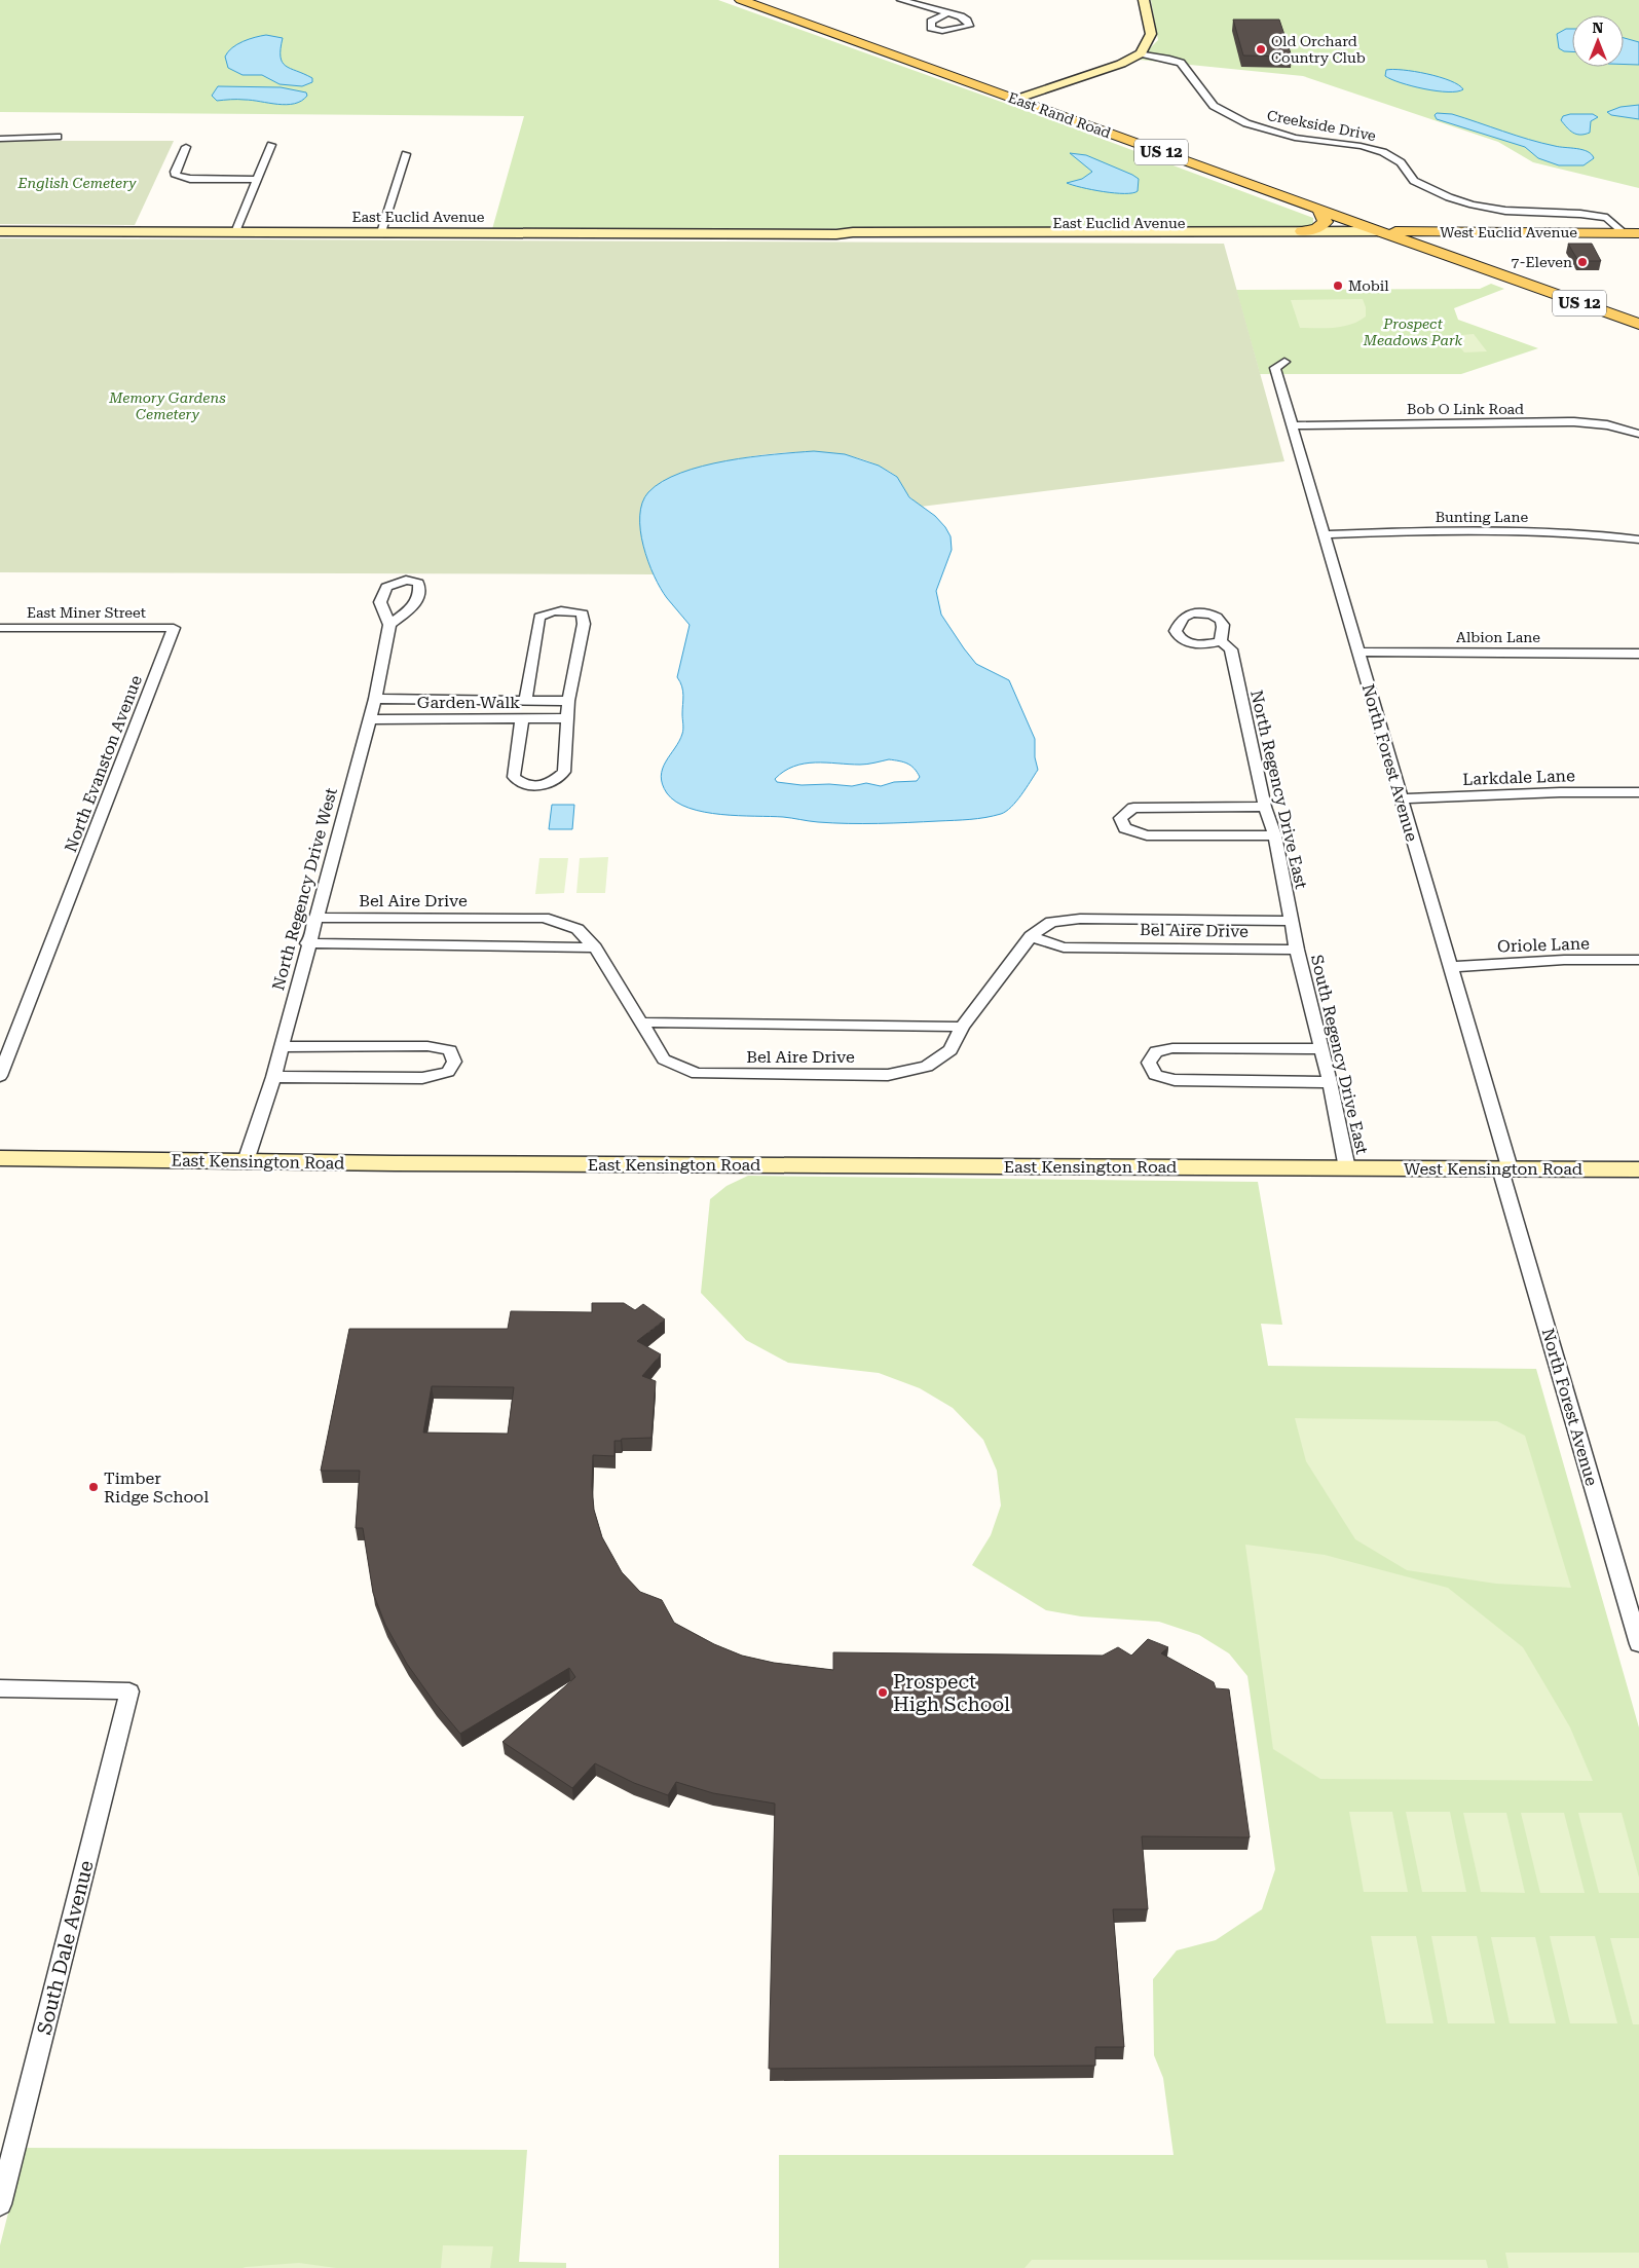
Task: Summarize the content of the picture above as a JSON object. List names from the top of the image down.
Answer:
{
  "streets": {
    "main road": [
      "East Rand Road",
      "US 12",
      "East Euclid Avenue",
      "West Euclid Avenue",
      "East Kensington Road",
      "West Kensington Road"
    ],
    "street": [
      "Creekside Drive",
      "Bob O Link Road",
      "Bunting Lane",
      "East Miner Street",
      "Albion Lane",
      "Garden Walk",
      "North Forest Avenue",
      "North Evanston Avenue",
      "Larkdale Lane",
      "North Regency Drive East",
      "North Regency Drive West",
      "Bel Aire Drive",
      "Oriole Lane",
      "South Regency Drive East",
      "South Dale Avenue"
    ]
  },
  "crossings": [
    ["East Rand Road", "US 12"],
    ["East Rand Road", "East Euclid Avenue"],
    ["East Rand Road", "West Euclid Avenue"],
    ["Creekside Drive", "West Euclid Avenue"],
    ["US 12", "East Euclid Avenue"],
    ["US 12", "West Euclid Avenue"],
    ["East Euclid Avenue", "West Euclid Avenue"],
    ["Bob O Link Road", "North Forest Avenue"],
    ["Bunting Lane", "North Forest Avenue"],
    ["East Miner Street", "North Evanston Avenue"],
    ["Albion Lane", "North Forest Avenue"],
    ["Garden Walk", "North Regency Drive West"],
    ["North Forest Avenue", "Larkdale Lane"],
    ["North Forest Avenue", "Oriole Lane"],
    ["North Forest Avenue", "West Kensington Road"],
    ["North Regency Drive East", "Bel Aire Drive"],
    ["North Regency Drive East", "South Regency Drive East"],
    ["North Regency Drive West", "Bel Aire Drive"],
    ["North Regency Drive West", "East Kensington Road"],
    ["Bel Aire Drive", "South Regency Drive East"],
    ["South Regency Drive East", "East Kensington Road"],
    ["South Regency Drive East", "West Kensington Road"],
    ["East Kensington Road", "West Kensington Road"]
  ],
  "parks": ["English Cemetery", "Prospect Meadows Park", "Memory Gardens Cemetery"],
  "places": [
    "Old Orchard Country Club",
    "7-Eleven",
    "Mobil",
    "Timber Ridge School",
    "Prospect High School"
  ],
  "north": "top"
}
